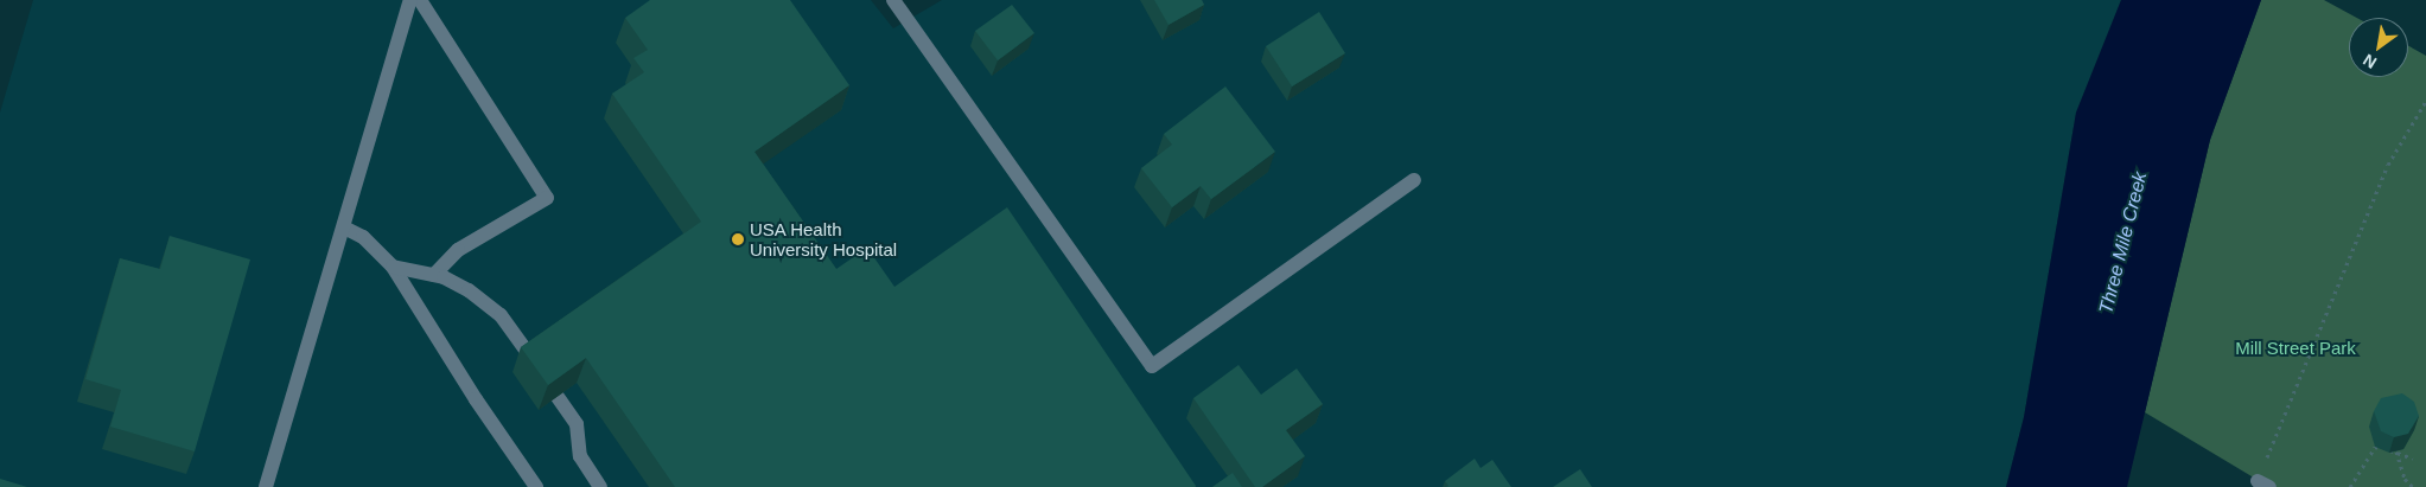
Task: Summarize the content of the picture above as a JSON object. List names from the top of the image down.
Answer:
{
  "water": ["Three Mile Creek"],
  "parks": ["Mill Street Park"],
  "places": ["USA Health University Hospital"],
  "north": "bottom left"
}
